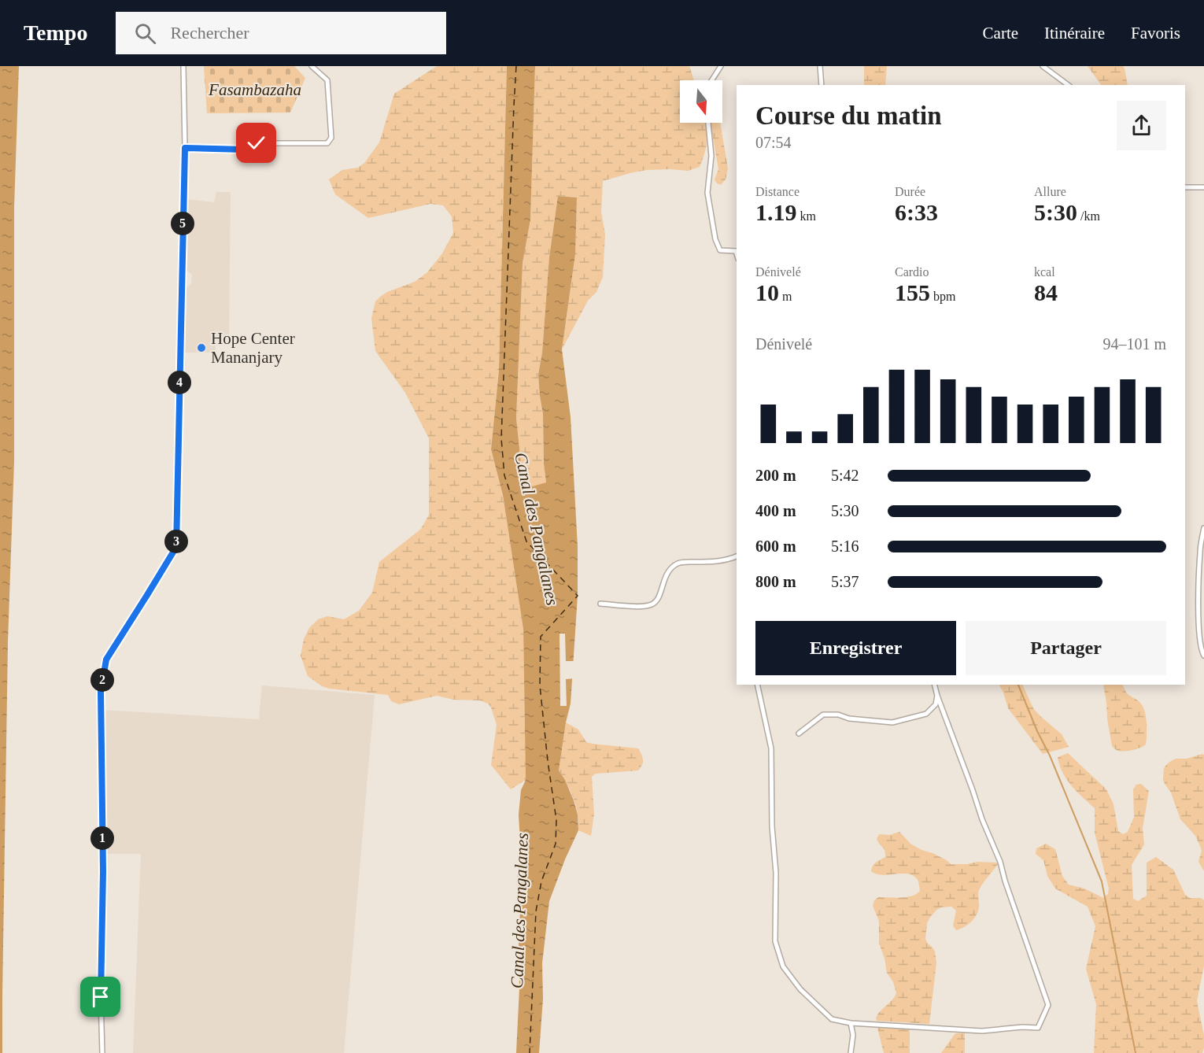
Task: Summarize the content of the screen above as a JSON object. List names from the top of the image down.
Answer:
{
  "water": ["Canal des Pangalanes"],
  "parks": ["Fasambazaha"],
  "places": ["Hope Center Mananjary"],
  "north": "bottom",
  "page": {
    "header": "Tempo",
    "search": "Rechercher",
    "nav": ["Carte", "Itinéraire", "Favoris"],
    "heading": ["Course du matin", "07:54"],
    "stats": [
      ["Distance", "1.19 km"],
      ["Durée", "6:33"],
      ["Allure", "5:30 /km"],
      ["Dénivelé", "10 m"],
      ["Cardio", "155 bpm"],
      ["kcal", "84"]
    ],
    "pins": [
      "5",
      "4",
      "3",
      "2",
      "1"
    ],
    "chart": ["Dénivelé", "94–101 m"],
    "list": [
      {
        "name": "200 m",
        "note": "5:42"
      },
      {
        "name": "400 m",
        "note": "5:30"
      },
      {
        "name": "600 m",
        "note": "5:16"
      },
      {
        "name": "800 m",
        "note": "5:37"
      }
    ],
    "buttons": ["Enregistrer", "Partager"]
  }
}
